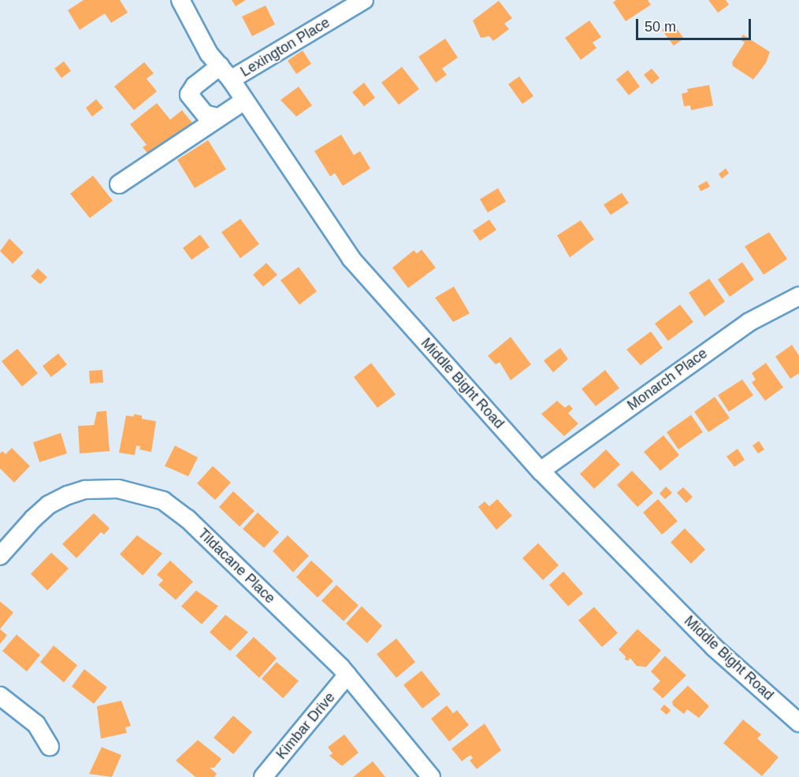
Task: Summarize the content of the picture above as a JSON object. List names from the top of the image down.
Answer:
{
  "streets": {
    "street": [
      "Lexington Place",
      "Monarch Place",
      "Middle Bight Road",
      "Tildacane Place",
      "Kimbar Drive"
    ]
  },
  "crossings": [
    ["Lexington Place", "Middle Bight Road"],
    ["Monarch Place", "Middle Bight Road"],
    ["Tildacane Place", "Kimbar Drive"]
  ],
  "scale_bar": "50 m"
}
